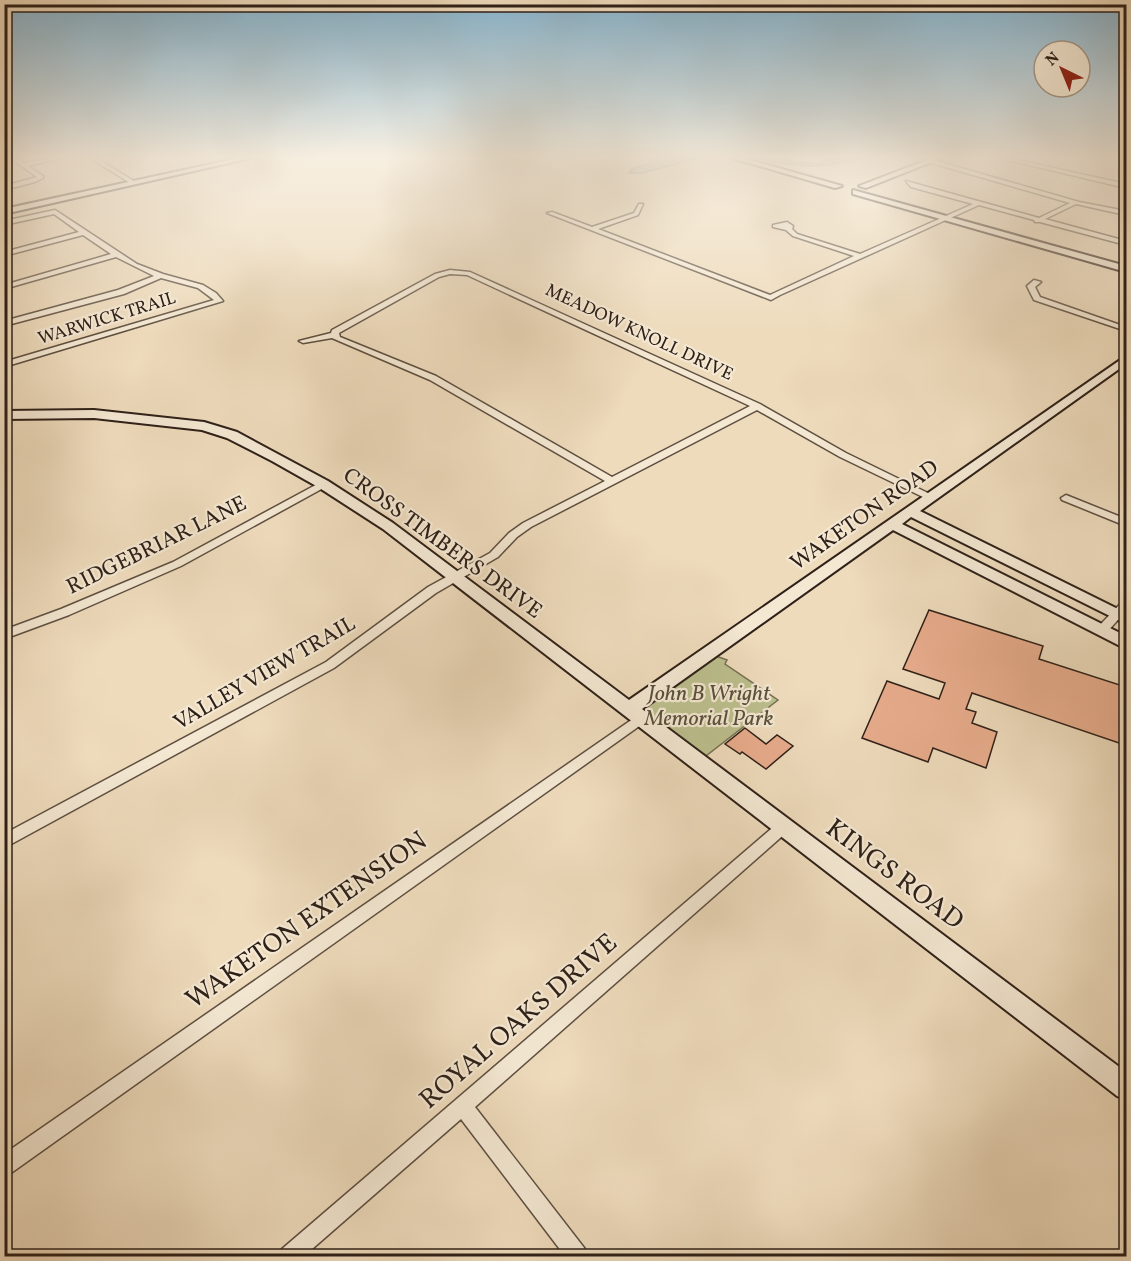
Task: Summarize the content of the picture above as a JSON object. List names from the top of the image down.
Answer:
{
  "streets": {
    "street": [
      "WARWICK TRAIL",
      "MEADOW KNOLL DRIVE",
      "WAKETON ROAD",
      "CROSS TIMBERS DRIVE",
      "RIDGEBRIAR LANE",
      "VALLEY VIEW TRAIL",
      "KINGS ROAD",
      "WAKETON EXTENSION",
      "ROYAL OAKS DRIVE"
    ]
  },
  "crossings": [
    ["MEADOW KNOLL DRIVE", "WAKETON ROAD"],
    ["MEADOW KNOLL DRIVE", "VALLEY VIEW TRAIL"],
    ["WAKETON ROAD", "CROSS TIMBERS DRIVE"],
    ["WAKETON ROAD", "KINGS ROAD"],
    ["WAKETON ROAD", "WAKETON EXTENSION"],
    ["CROSS TIMBERS DRIVE", "RIDGEBRIAR LANE"],
    ["CROSS TIMBERS DRIVE", "VALLEY VIEW TRAIL"],
    ["CROSS TIMBERS DRIVE", "KINGS ROAD"],
    ["CROSS TIMBERS DRIVE", "WAKETON EXTENSION"],
    ["KINGS ROAD", "WAKETON EXTENSION"],
    ["KINGS ROAD", "ROYAL OAKS DRIVE"]
  ],
  "parks": ["John B Wright Memorial Park"],
  "north": "top left"
}
